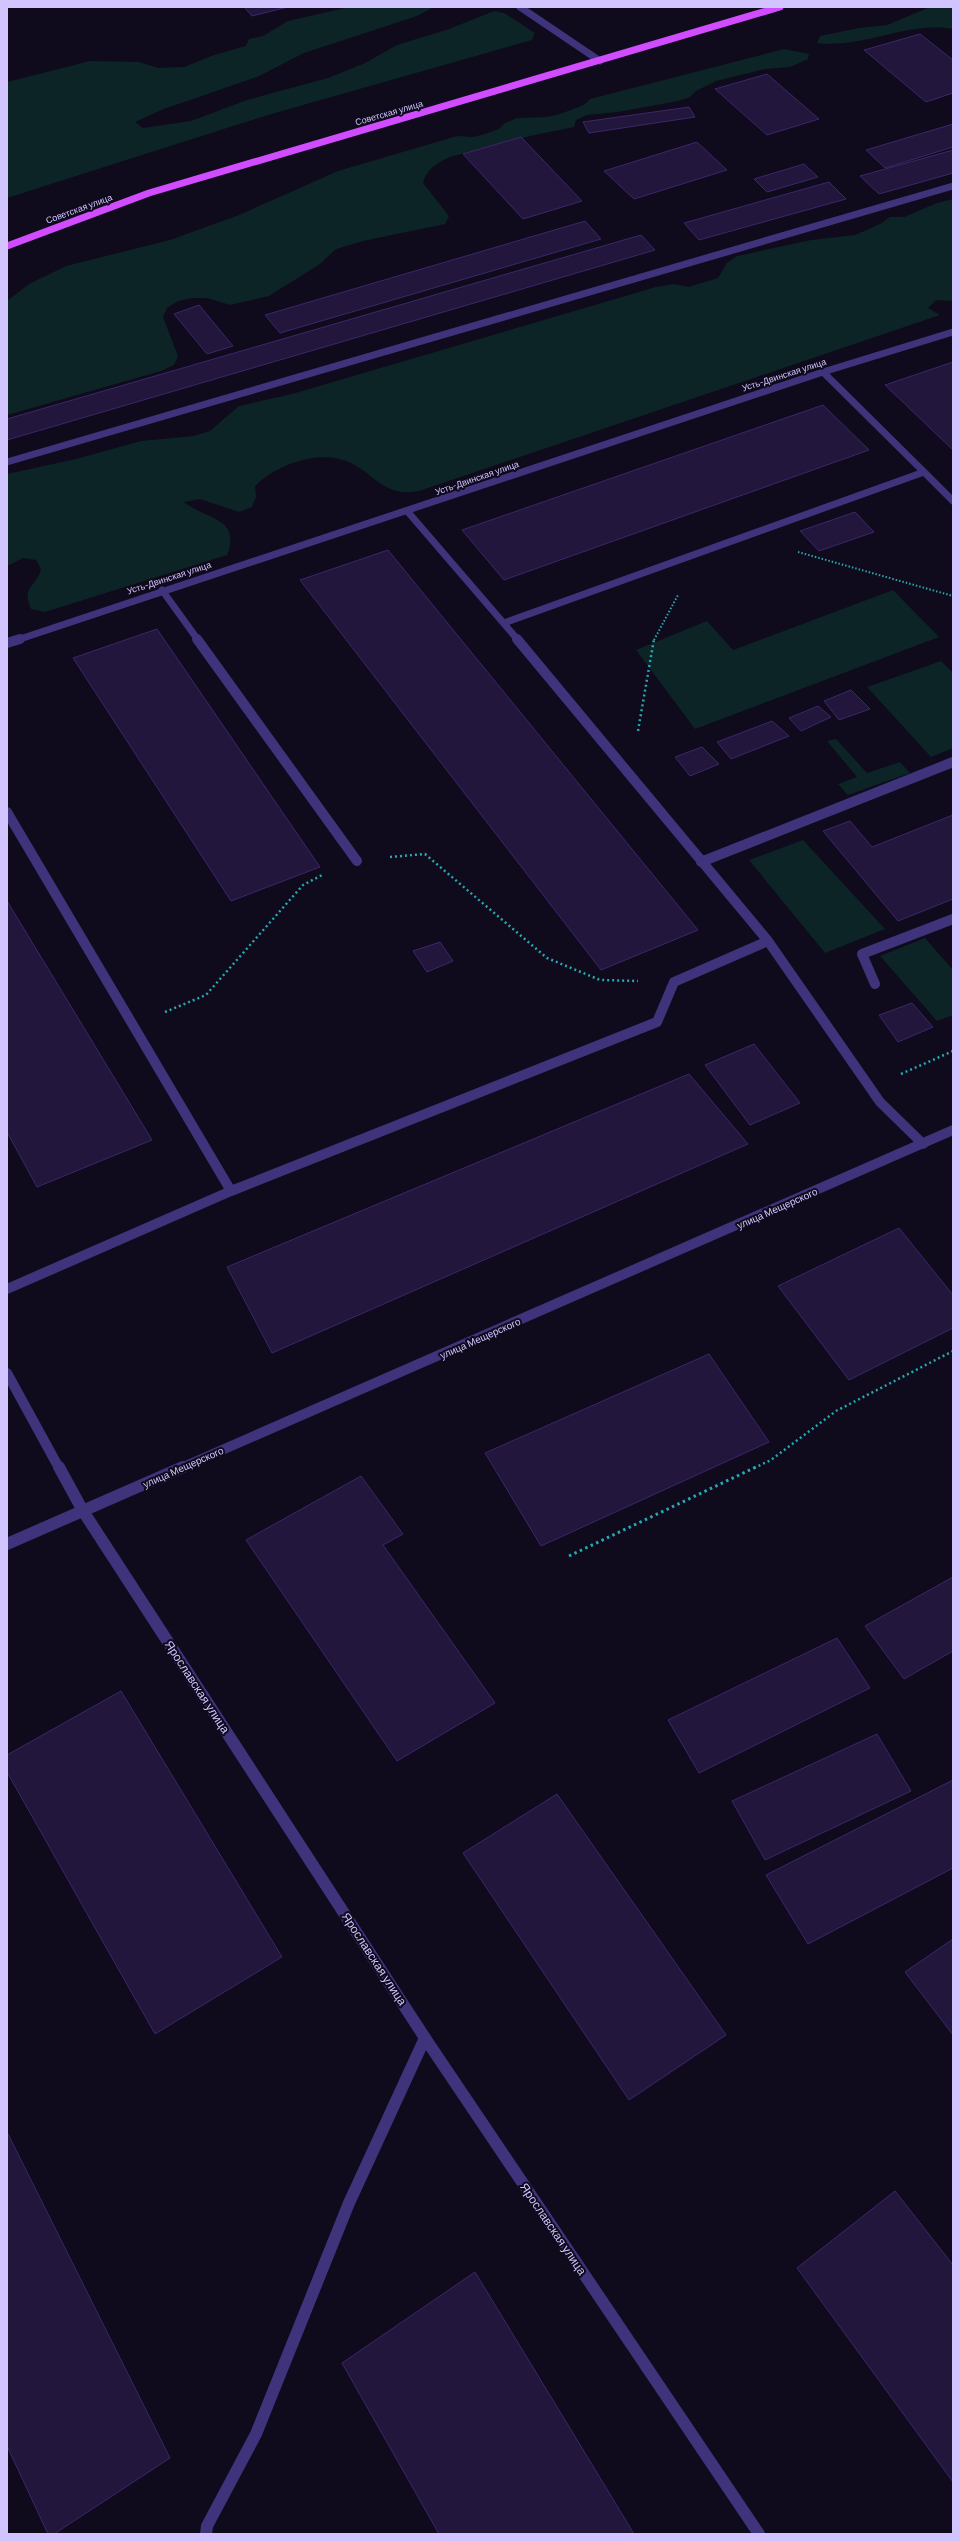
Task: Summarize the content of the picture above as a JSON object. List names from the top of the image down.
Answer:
{
  "streets": {
    "main road": ["Советская улица"],
    "street": ["Усть-Двинская улица", "улица Мещерского", "Ярославская улица"]
  },
  "crossings": [
    ["улица Мещерского", "Ярославская улица"]
  ]
}
